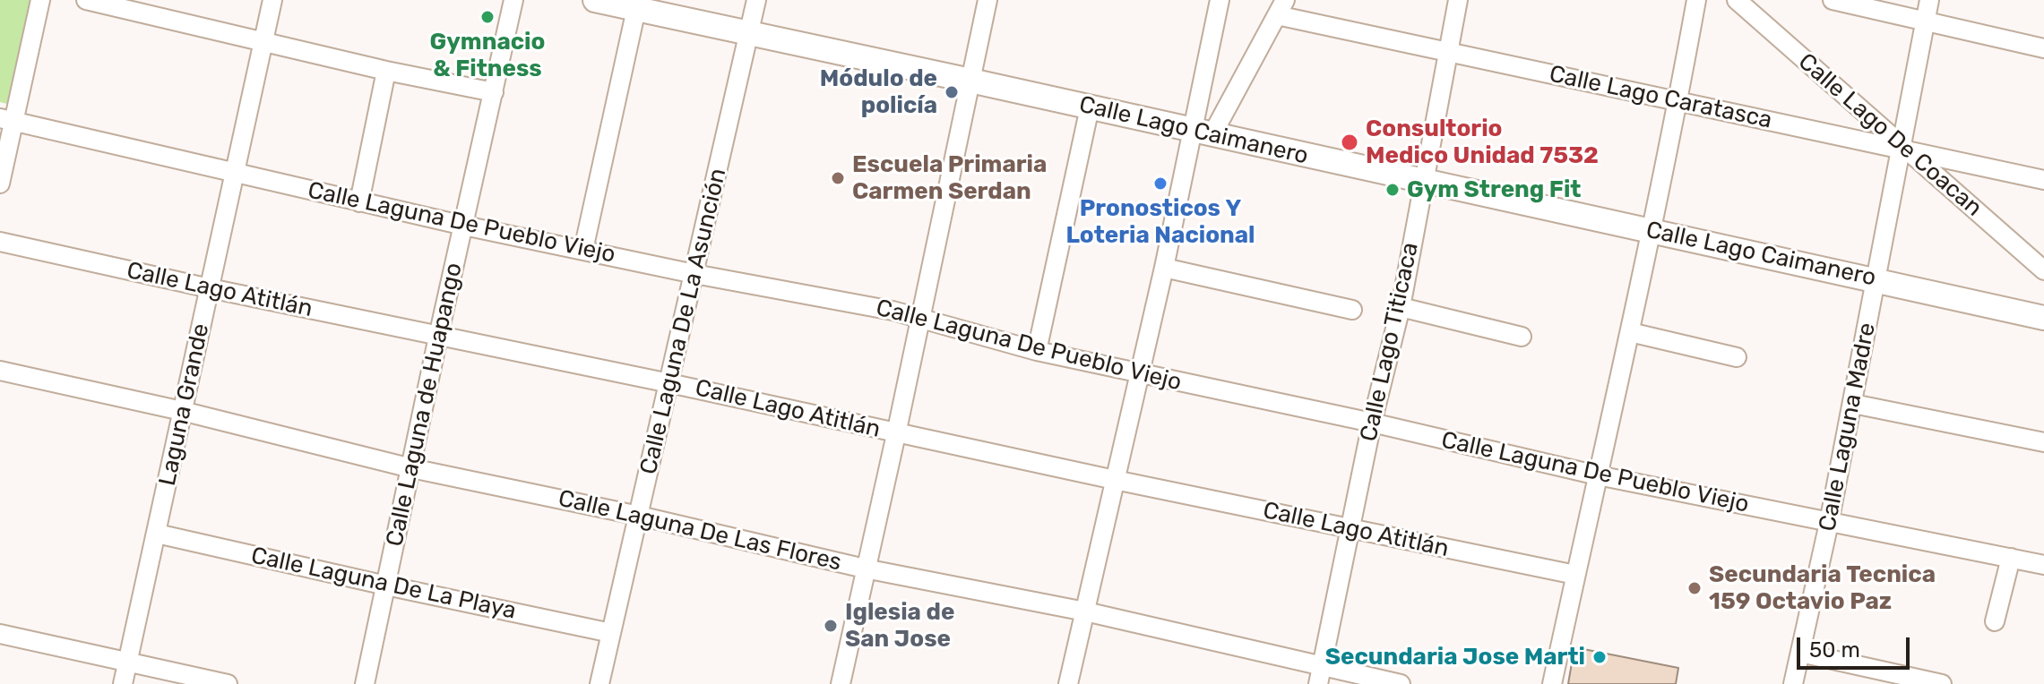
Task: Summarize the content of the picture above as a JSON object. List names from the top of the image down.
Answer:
{
  "streets": {
    "street": [
      "Calle Lago Caratasca",
      "Calle Lago Caimanero",
      "Calle Lago De Coacan",
      "Calle Laguna De Pueblo Viejo",
      "Calle Lago Atitlán",
      "Calle Laguna De La Asunción",
      "Calle Lago Titicaca",
      "Laguna Grande",
      "Calle Laguna de Huapango",
      "Calle Laguna Madre",
      "Calle Laguna De Las Flores",
      "Calle Laguna De La Playa"
    ]
  },
  "crossings": [
    ["Calle Lago Caratasca", "Calle Lago De Coacan"],
    ["Calle Lago Caratasca", "Calle Lago Titicaca"],
    ["Calle Lago Caratasca", "Calle Laguna Madre"],
    ["Calle Lago Caimanero", "Calle Laguna De La Asunción"],
    ["Calle Lago Caimanero", "Calle Lago Titicaca"],
    ["Calle Lago Caimanero", "Calle Laguna Madre"],
    ["Calle Lago De Coacan", "Calle Laguna Madre"],
    ["Calle Laguna De Pueblo Viejo", "Calle Laguna De La Asunción"],
    ["Calle Laguna De Pueblo Viejo", "Calle Lago Titicaca"],
    ["Calle Laguna De Pueblo Viejo", "Laguna Grande"],
    ["Calle Laguna De Pueblo Viejo", "Calle Laguna de Huapango"],
    ["Calle Laguna De Pueblo Viejo", "Calle Laguna Madre"],
    ["Calle Lago Atitlán", "Calle Laguna De La Asunción"],
    ["Calle Lago Atitlán", "Calle Lago Titicaca"],
    ["Calle Lago Atitlán", "Laguna Grande"],
    ["Calle Lago Atitlán", "Calle Laguna de Huapango"],
    ["Calle Laguna De La Asunción", "Calle Laguna De Las Flores"],
    ["Calle Laguna De La Asunción", "Calle Laguna De La Playa"],
    ["Calle Lago Titicaca", "Calle Laguna De Las Flores"],
    ["Laguna Grande", "Calle Laguna De Las Flores"],
    ["Laguna Grande", "Calle Laguna De La Playa"],
    ["Calle Laguna de Huapango", "Calle Laguna De Las Flores"],
    ["Calle Laguna de Huapango", "Calle Laguna De La Playa"]
  ],
  "places": [
    "Gymnacio & Fitness",
    "Módulo de policía",
    "Consultorio Medico Unidad 7532",
    "Escuela Primaria Carmen Serdan",
    "Pronosticos Y Loteria Nacional",
    "Gym Streng Fit",
    "Secundaria Tecnica 159 Octavio Paz",
    "Iglesia de San Jose",
    "Secundaria Jose Marti"
  ],
  "scale_bar": "50 m"
}
